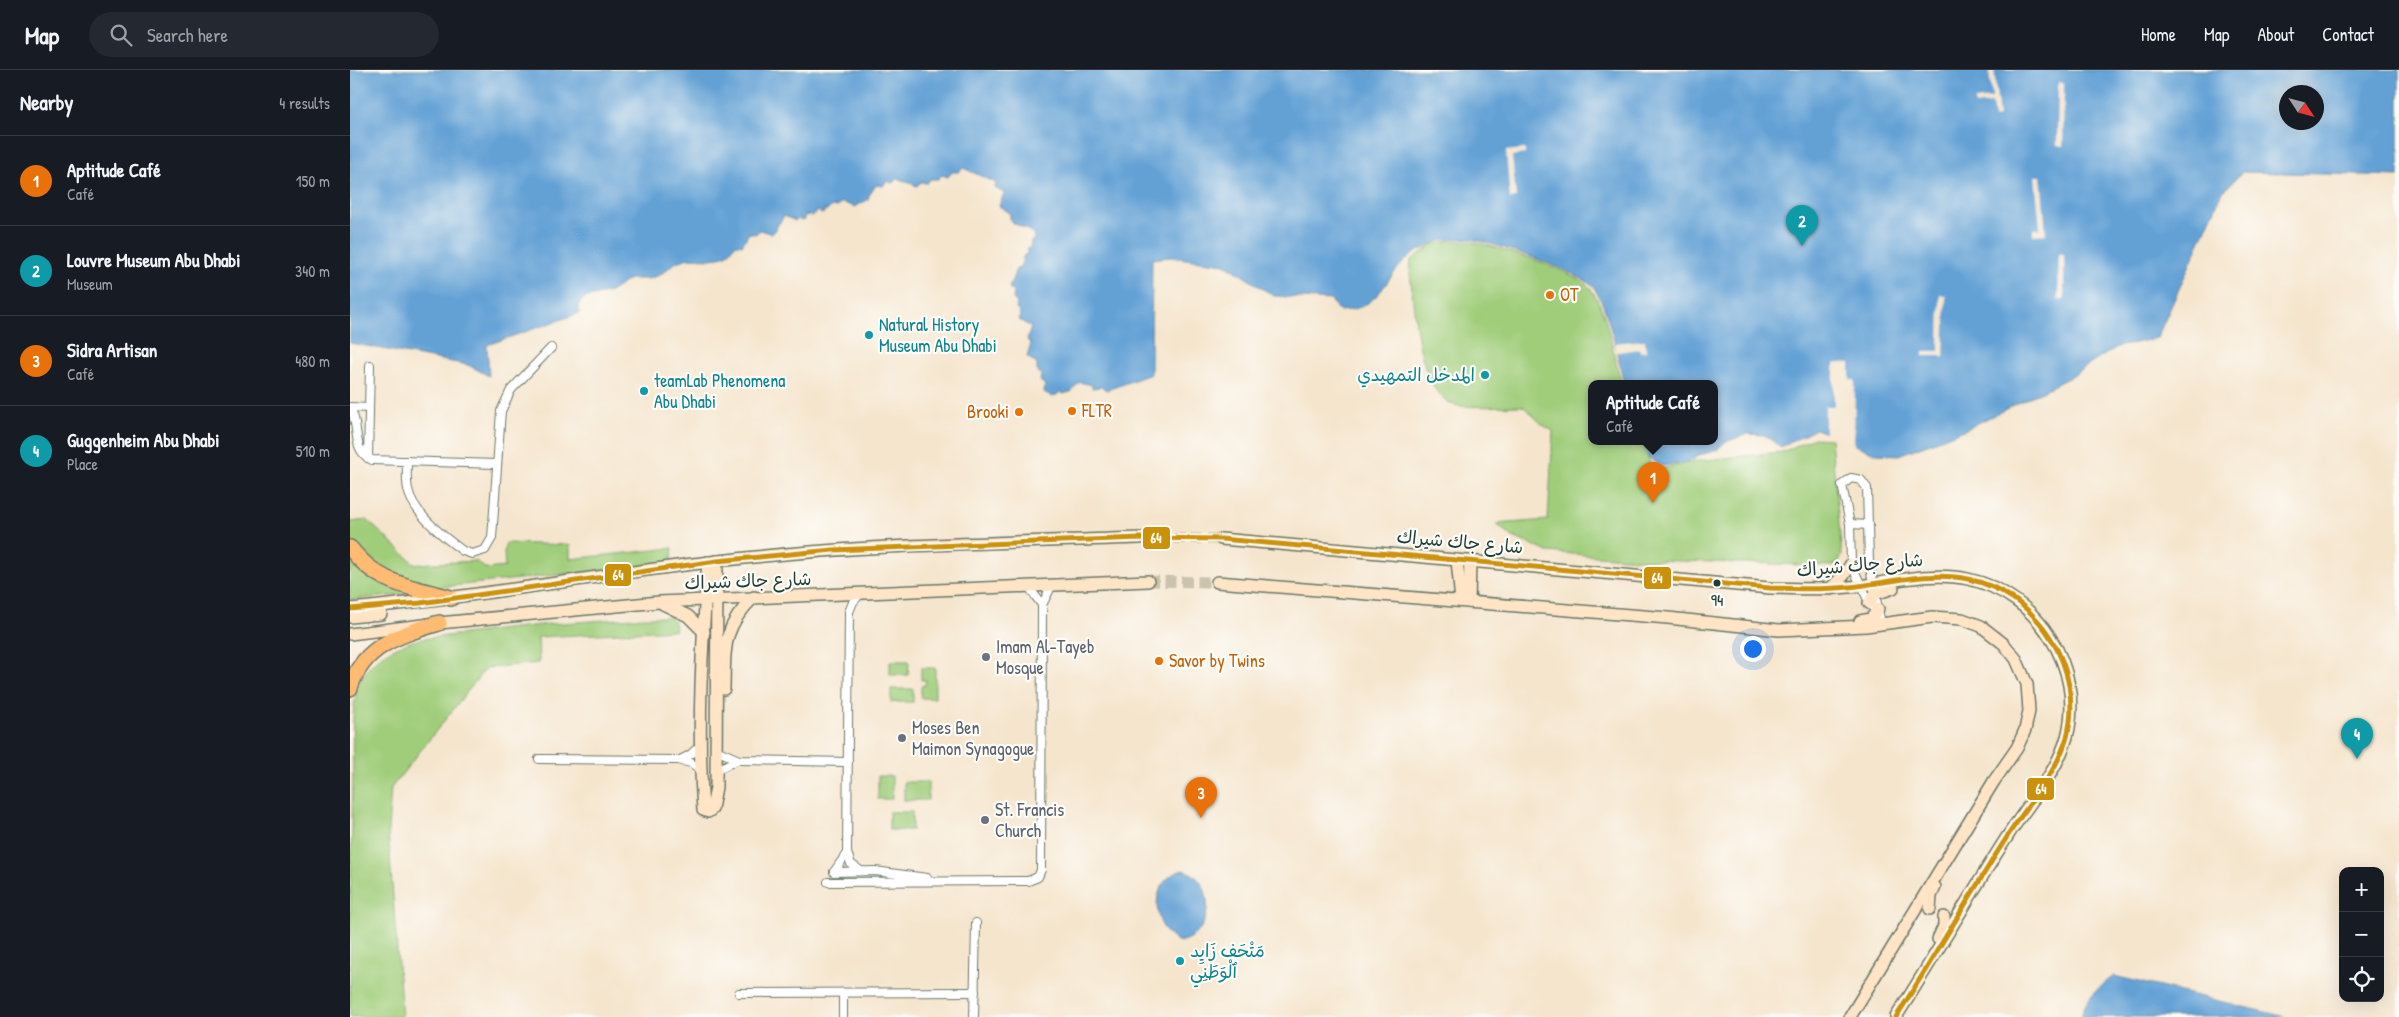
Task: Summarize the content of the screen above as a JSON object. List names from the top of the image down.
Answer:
{
  "streets": {
    "street": ["شارع جاك شيراك"]
  },
  "places": [
    "OT",
    "Natural History Museum Abu Dhabi",
    "المدخل التمهيدي",
    "teamLab Phenomena Abu Dhabi",
    "FLTR",
    "Brooki",
    "94",
    "Imam Al-Tayeb Mosque",
    "Savor by Twins",
    "Moses Ben Maimon Synagogue",
    "St. Francis Church",
    "مَتْحَف زَايِد ٱلْوَطَنِي"
  ],
  "lines": ["transit line 64"],
  "north": "bottom right",
  "page": {
    "header": "Map",
    "search": "Search here",
    "nav": [
      "Home",
      "Map",
      "About",
      "Contact"
    ],
    "heading": ["Nearby", "4 results"],
    "list": [
      {
        "mark": "1",
        "name": "Aptitude Café",
        "note": "Café",
        "value": "150 m"
      },
      {
        "mark": "2",
        "name": "Louvre Museum Abu Dhabi",
        "note": "Museum",
        "value": "340 m"
      },
      {
        "mark": "3",
        "name": "Sidra Artisan",
        "note": "Café",
        "value": "480 m"
      },
      {
        "mark": "4",
        "name": "Guggenheim Abu Dhabi",
        "note": "Place",
        "value": "510 m"
      }
    ],
    "pins": [
      "2",
      "1",
      "4",
      "3"
    ],
    "popup": ["Aptitude Café", "Café"],
    "map_buttons": ["+", "−"]
  }
}
